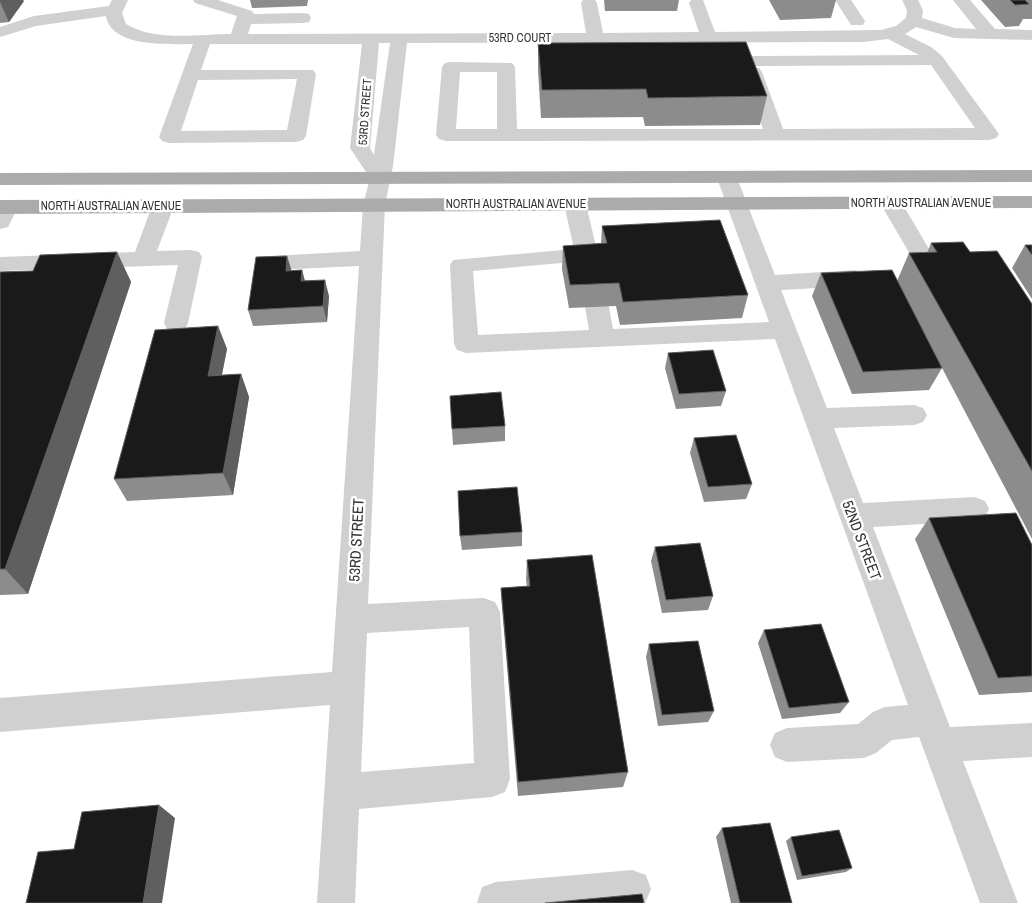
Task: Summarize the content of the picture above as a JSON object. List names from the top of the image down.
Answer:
{
  "streets": {
    "main road": ["NORTH AUSTRALIAN AVENUE"],
    "street": ["53RD COURT", "53RD STREET", "52ND STREET"]
  },
  "crossings": [
    ["53RD COURT", "53RD STREET"],
    ["53RD STREET", "NORTH AUSTRALIAN AVENUE"],
    ["NORTH AUSTRALIAN AVENUE", "52ND STREET"]
  ]
}
